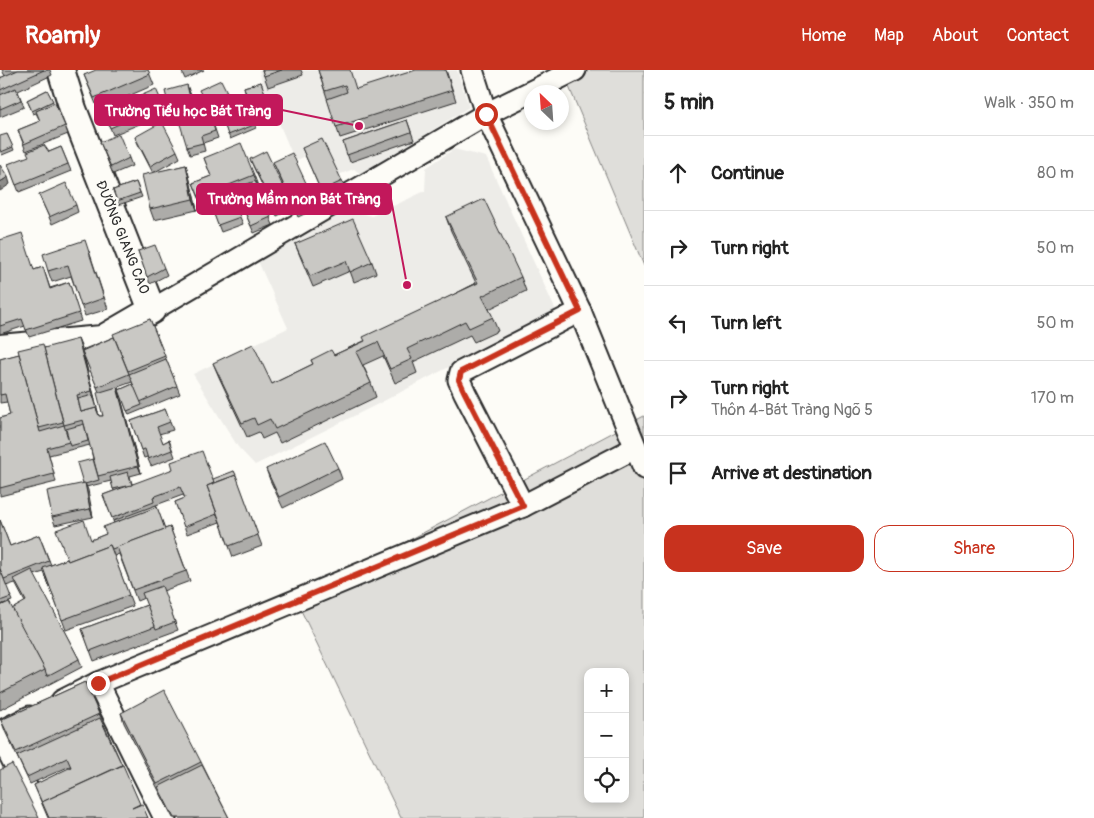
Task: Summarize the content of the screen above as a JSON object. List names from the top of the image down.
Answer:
{
  "streets": {
    "street": ["ĐƯỜNG GIANG CAO"]
  },
  "places": ["Trường Tiểu học Bát Tràng", "Trường Mầm non Bát Tràng"],
  "north": "top left",
  "page": {
    "header": "Roamly",
    "nav": [
      "Home",
      "Map",
      "About",
      "Contact"
    ],
    "heading": ["5 min", "Walk · 350 m"],
    "list": [
      ["Continue", "80 m"],
      ["Turn right", "50 m"],
      ["Turn left", "50 m"],
      ["Turn right", "Thôn 4-Bát Tràng Ngõ 5", "170 m"],
      "Arrive at destination"
    ],
    "buttons": ["Save", "Share"],
    "map_buttons": ["+", "−"]
  }
}
